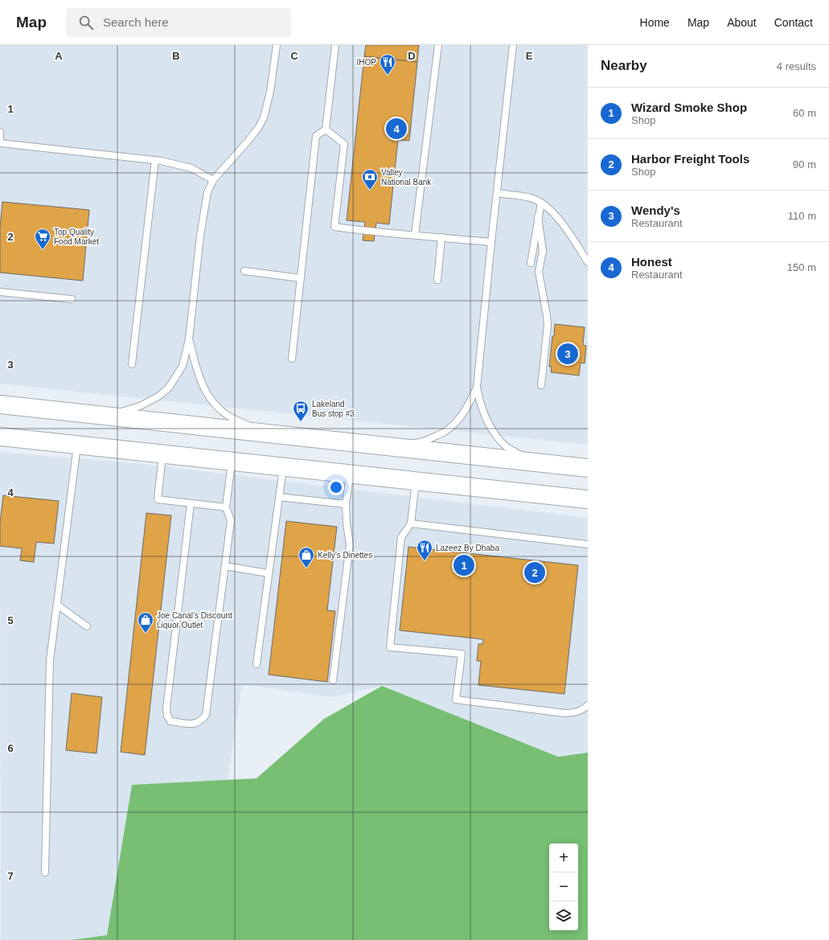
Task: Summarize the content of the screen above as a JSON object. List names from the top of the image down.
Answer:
{
  "places": {
    "restaurant": ["IHOP", "Lazeez By Dhaba"],
    "bank": ["Valley National Bank"],
    "supermarket": ["Top Quality Food Market"],
    "bus stop": ["Lakeland Bus stop #3"],
    "shop": ["Kelly’s Dinettes", "Joe Canal’s Discount Liquor Outlet"]
  },
  "page": {
    "header": "Map",
    "search": "Search here",
    "nav": [
      "Home",
      "Map",
      "About",
      "Contact"
    ],
    "heading": ["Nearby", "4 results"],
    "list": [
      {
        "mark": "1",
        "name": "Wizard Smoke Shop",
        "note": "Shop",
        "value": "60 m"
      },
      {
        "mark": "2",
        "name": "Harbor Freight Tools",
        "note": "Shop",
        "value": "90 m"
      },
      {
        "mark": "3",
        "name": "Wendy's",
        "note": "Restaurant",
        "value": "110 m"
      },
      {
        "mark": "4",
        "name": "Honest",
        "note": "Restaurant",
        "value": "150 m"
      }
    ],
    "pins": [
      "4",
      "3",
      "1",
      "2"
    ],
    "map_buttons": ["+", "−"]
  },
  "grid": {
    "columns": [
      "A",
      "B",
      "C",
      "D",
      "E"
    ],
    "rows": [
      "1",
      "2",
      "3",
      "4",
      "5",
      "6",
      "7"
    ]
  }
}
